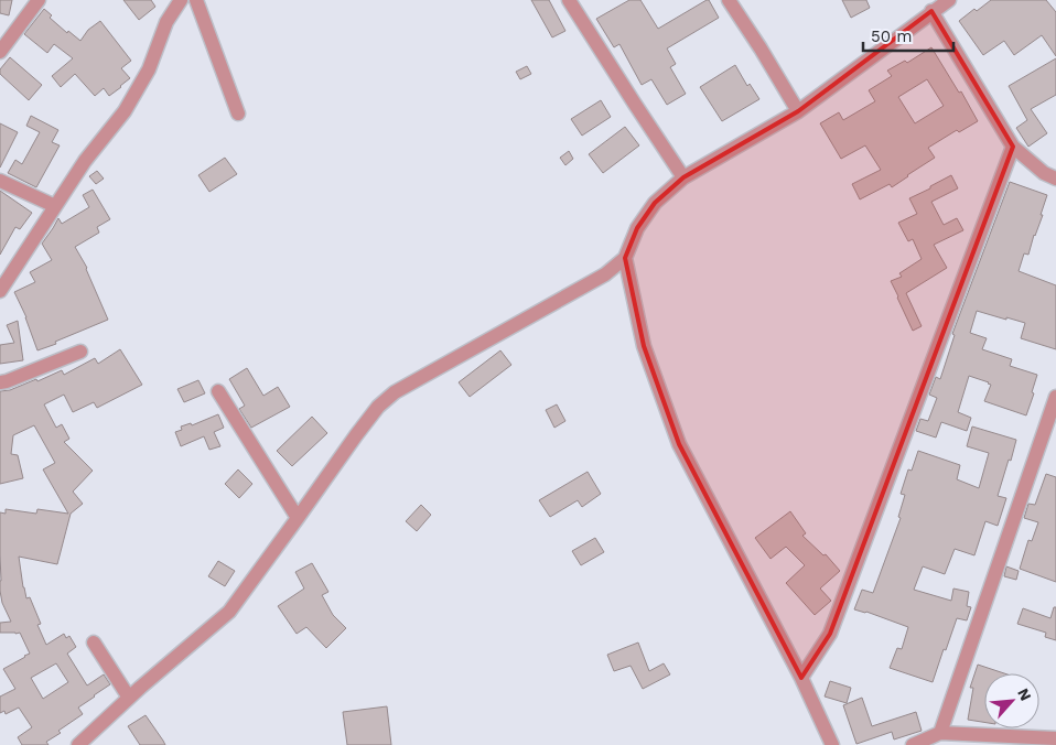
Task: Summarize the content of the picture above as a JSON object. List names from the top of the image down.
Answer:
{
  "scale_bar": "50 m",
  "north": "top right"
}
